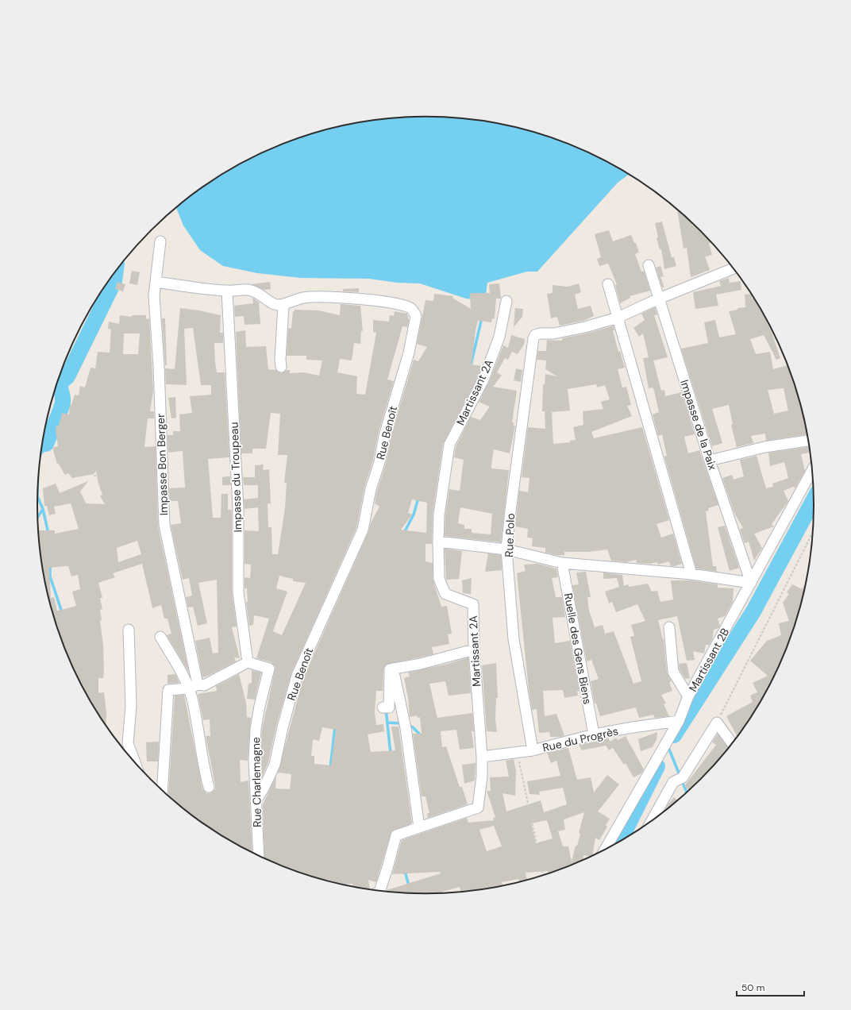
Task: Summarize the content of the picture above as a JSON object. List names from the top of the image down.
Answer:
{
  "streets": {
    "street": [
      "Martissant 2A",
      "Impasse de la Paix",
      "Rue Benoît",
      "Impasse Bon Berger",
      "Impasse du Troupeau",
      "Rue Polo",
      "Ruelle des Gens Biens",
      "Martissant 2B",
      "Rue du Progrès",
      "Rue Charlemagne"
    ]
  },
  "crossings": [
    ["Martissant 2A", "Rue du Progrès"],
    ["Impasse de la Paix", "Martissant 2B"],
    ["Rue Benoît", "Rue Charlemagne"],
    ["Impasse du Troupeau", "Rue Charlemagne"],
    ["Rue Polo", "Rue du Progrès"],
    ["Ruelle des Gens Biens", "Rue du Progrès"],
    ["Martissant 2B", "Rue du Progrès"]
  ],
  "scale_bar": "50 m"
}
